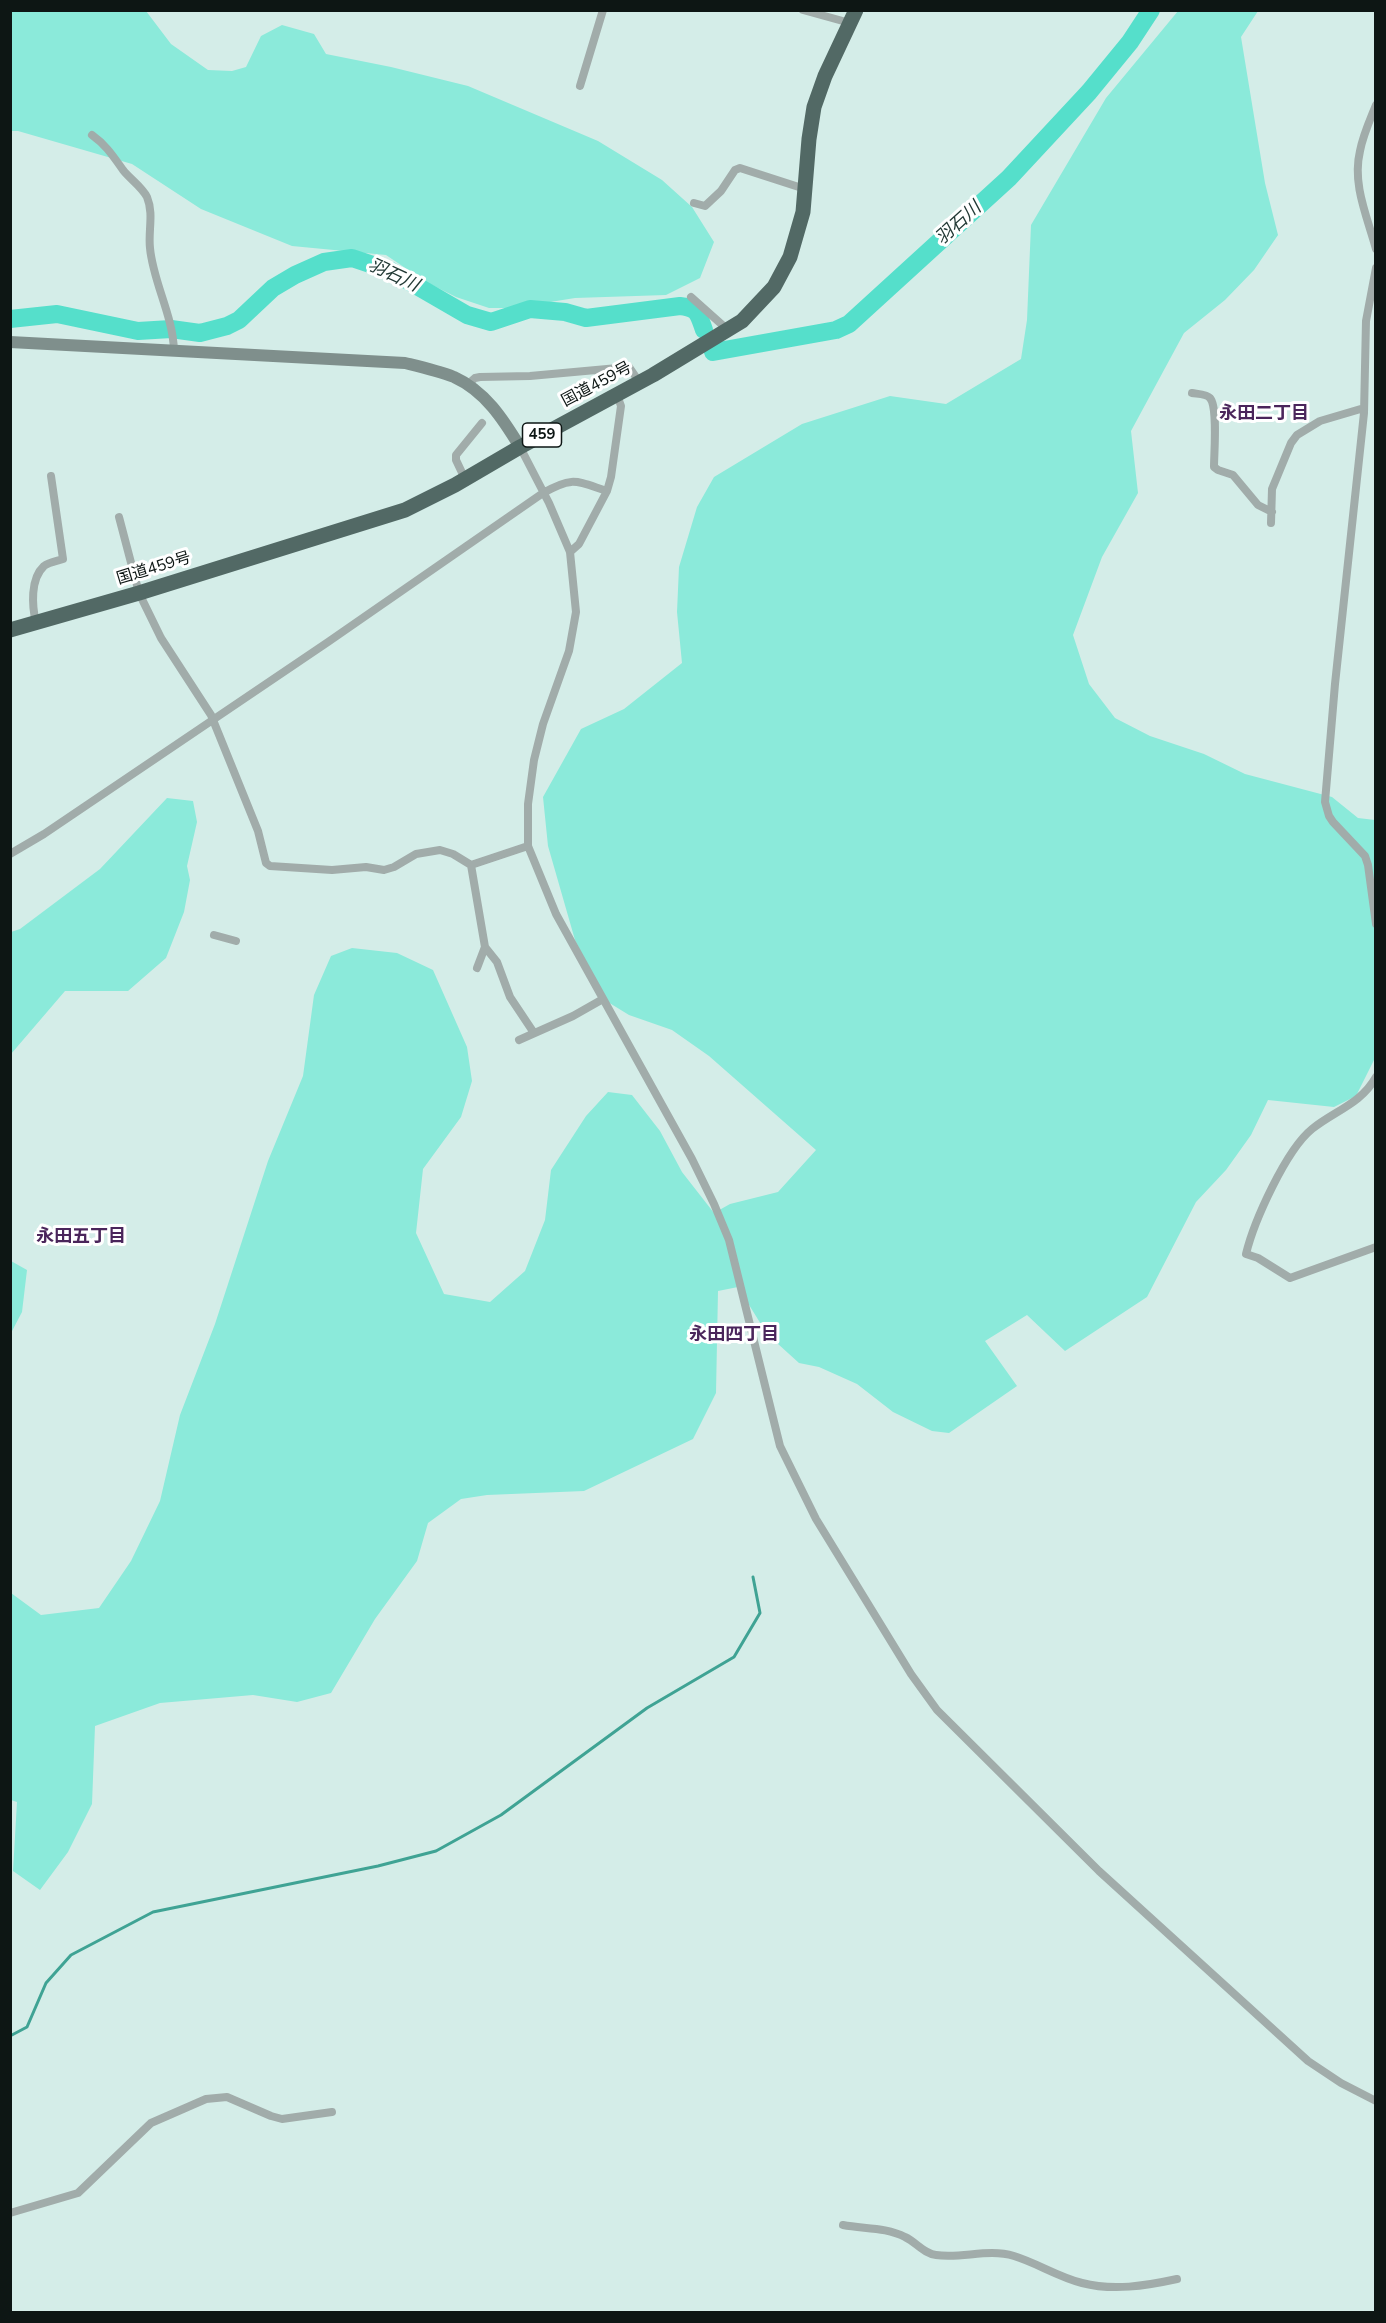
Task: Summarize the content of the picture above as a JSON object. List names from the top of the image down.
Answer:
{
  "streets": {
    "highway": ["国道459号", "459"]
  },
  "districts": ["永田二丁目", "永田五丁目", "永田四丁目"],
  "water": ["羽石川"]
}
